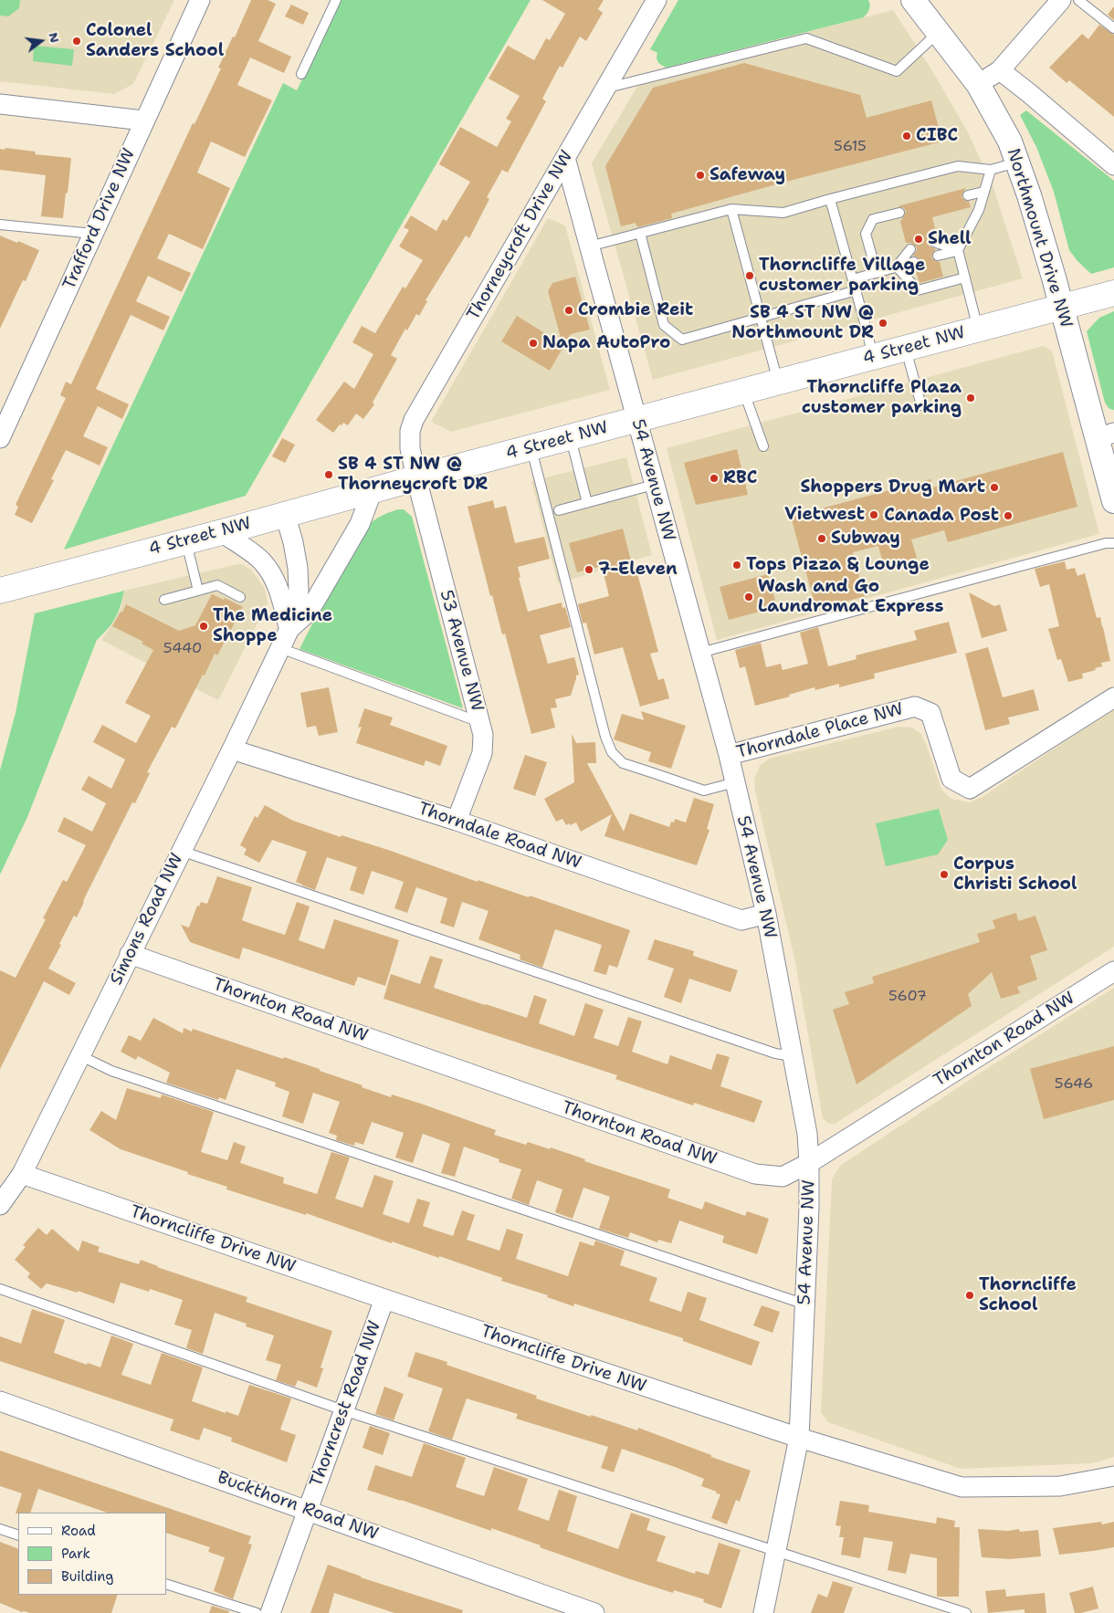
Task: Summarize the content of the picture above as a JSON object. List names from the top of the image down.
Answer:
{
  "streets": {
    "main road": ["4 Street NW"],
    "street": [
      "Trafford Drive NW",
      "Thorneycroft Drive NW",
      "Northmount Drive NW",
      "54 Avenue NW",
      "53 Avenue NW",
      "Thorndale Place NW",
      "Thorndale Road NW",
      "Simons Road NW",
      "Thornton Road NW",
      "Thorncliffe Drive NW",
      "Thorncrest Road NW",
      "Buckthorn Road NW"
    ]
  },
  "crossings": [
    ["Thorneycroft Drive NW", "4 Street NW"],
    ["Thorneycroft Drive NW", "54 Avenue NW"],
    ["Thorneycroft Drive NW", "53 Avenue NW"],
    ["Northmount Drive NW", "4 Street NW"],
    ["4 Street NW", "54 Avenue NW"],
    ["4 Street NW", "53 Avenue NW"],
    ["4 Street NW", "Simons Road NW"],
    ["54 Avenue NW", "Thorndale Place NW"],
    ["54 Avenue NW", "Thorndale Road NW"],
    ["54 Avenue NW", "Thornton Road NW"],
    ["54 Avenue NW", "Thorncliffe Drive NW"],
    ["53 Avenue NW", "Thorndale Road NW"],
    ["Thorndale Road NW", "Simons Road NW"],
    ["Simons Road NW", "Thornton Road NW"],
    ["Simons Road NW", "Thorncliffe Drive NW"],
    ["Thorncliffe Drive NW", "Thorncrest Road NW"],
    ["Thorncrest Road NW", "Buckthorn Road NW"]
  ],
  "places": [
    "Colonel Sanders School",
    "CIBC",
    "Safeway",
    "Shell",
    "Thorncliffe Village customer parking",
    "Crombie Reit",
    "SB 4 ST NW @ Northmount DR",
    "Napa AutoPro",
    "Thorncliffe Plaza customer parking",
    "SB 4 ST NW @ Thorneycroft DR",
    "RBC",
    "Shoppers Drug Mart",
    "Vietwest",
    "Canada Post",
    "Subway",
    "Tops Pizza & Lounge",
    "7-Eleven",
    "Wash and Go Laundromat Express",
    "The Medicine Shoppe",
    "Corpus Christi School",
    "Thorncliffe School"
  ],
  "house_numbers": [
    "5615",
    "5440",
    "5607",
    "5646"
  ],
  "legend": ["Road", "Park", "Building"],
  "north": "right"
}
